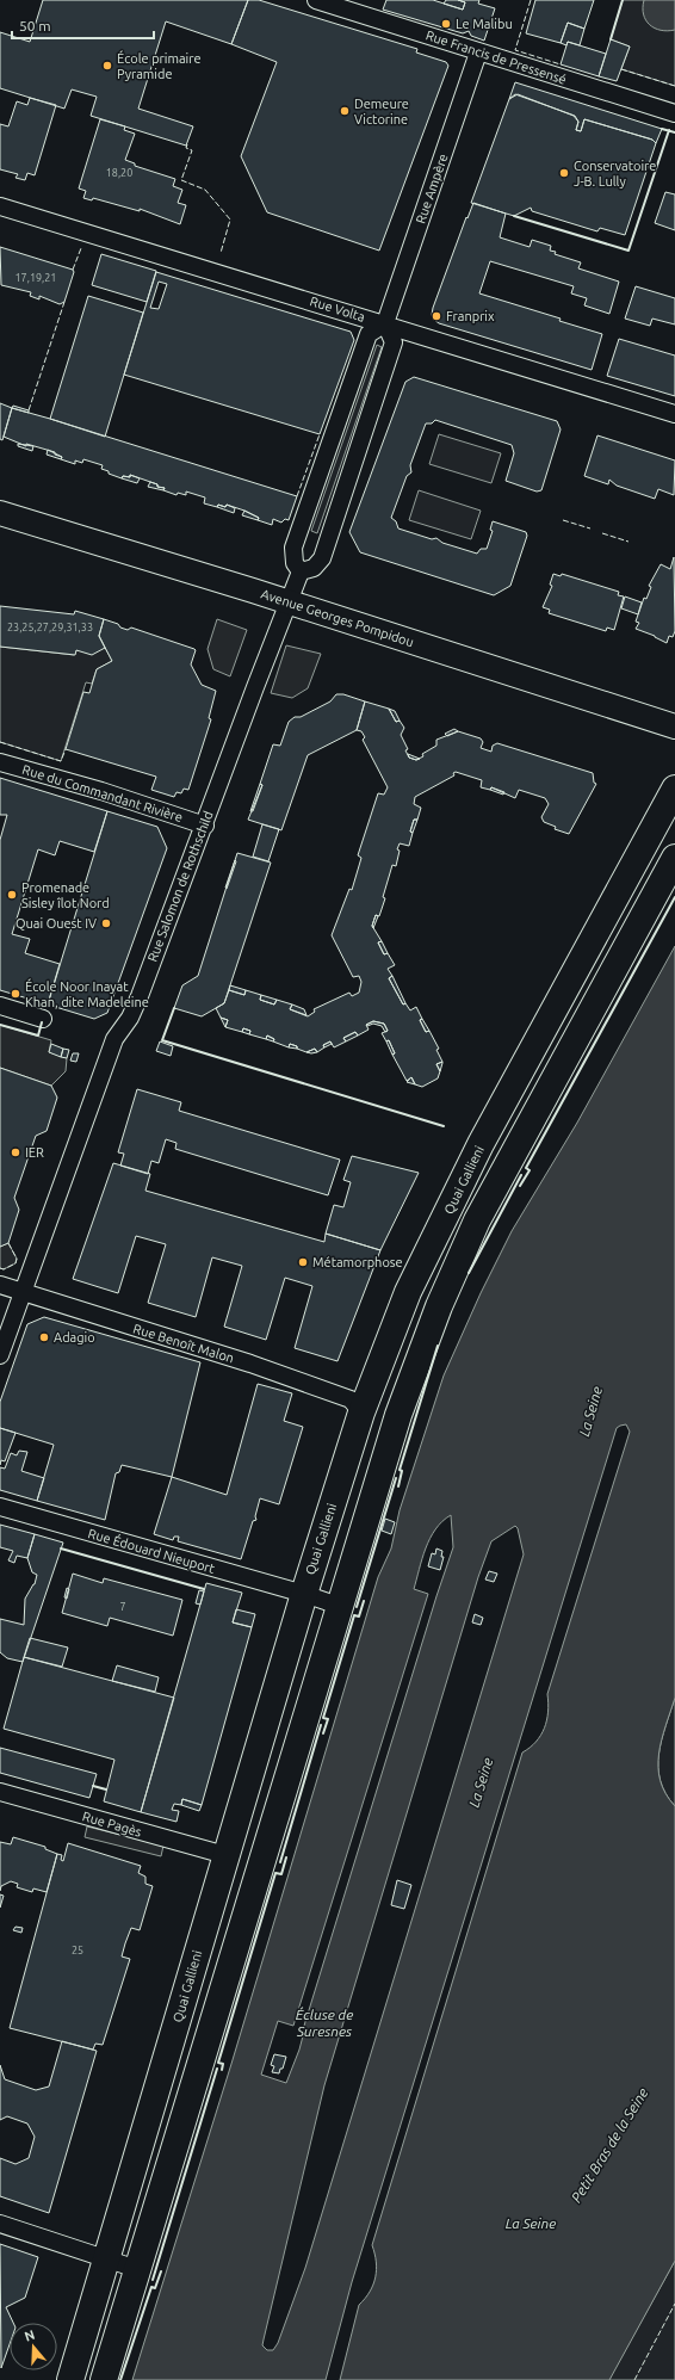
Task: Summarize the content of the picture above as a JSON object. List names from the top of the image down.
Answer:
{
  "streets": {
    "main road": ["Quai Gallieni"],
    "street": [
      "Rue Francis de Pressensé",
      "Rue Ampère",
      "Rue Volta",
      "Avenue Georges Pompidou",
      "Rue du Commandant Rivière",
      "Rue Salomon de Rothschild",
      "Rue Benoît Malon",
      "Rue Édouard Nieuport",
      "Rue Pagès"
    ]
  },
  "crossings": [
    ["Rue Francis de Pressensé", "Rue Ampère"],
    ["Rue Ampère", "Rue Volta"],
    ["Avenue Georges Pompidou", "Rue Salomon de Rothschild"],
    ["Rue du Commandant Rivière", "Rue Salomon de Rothschild"],
    ["Rue Salomon de Rothschild", "Rue Benoît Malon"],
    ["Quai Gallieni", "Rue Benoît Malon"],
    ["Quai Gallieni", "Rue Édouard Nieuport"],
    ["Quai Gallieni", "Rue Pagès"]
  ],
  "water": ["La Seine", "Écluse de Suresnes", "Petit Bras de la Seine"],
  "places": [
    "Le Malibu",
    "École primaire Pyramide",
    "Demeure Victorine",
    "Conservatoire J-B. Lully",
    "Franprix",
    "Promenade Sisley îlot Nord",
    "Quai Ouest IV",
    "École Noor Inayat Khan, dite Madeleine",
    "IER",
    "Métamorphose",
    "Adagio"
  ],
  "house_numbers": [
    "18,20",
    "17,19,21",
    "23,25,27,29,31,33",
    "7",
    "25"
  ],
  "scale_bar": "50 m",
  "north": "top"
}
